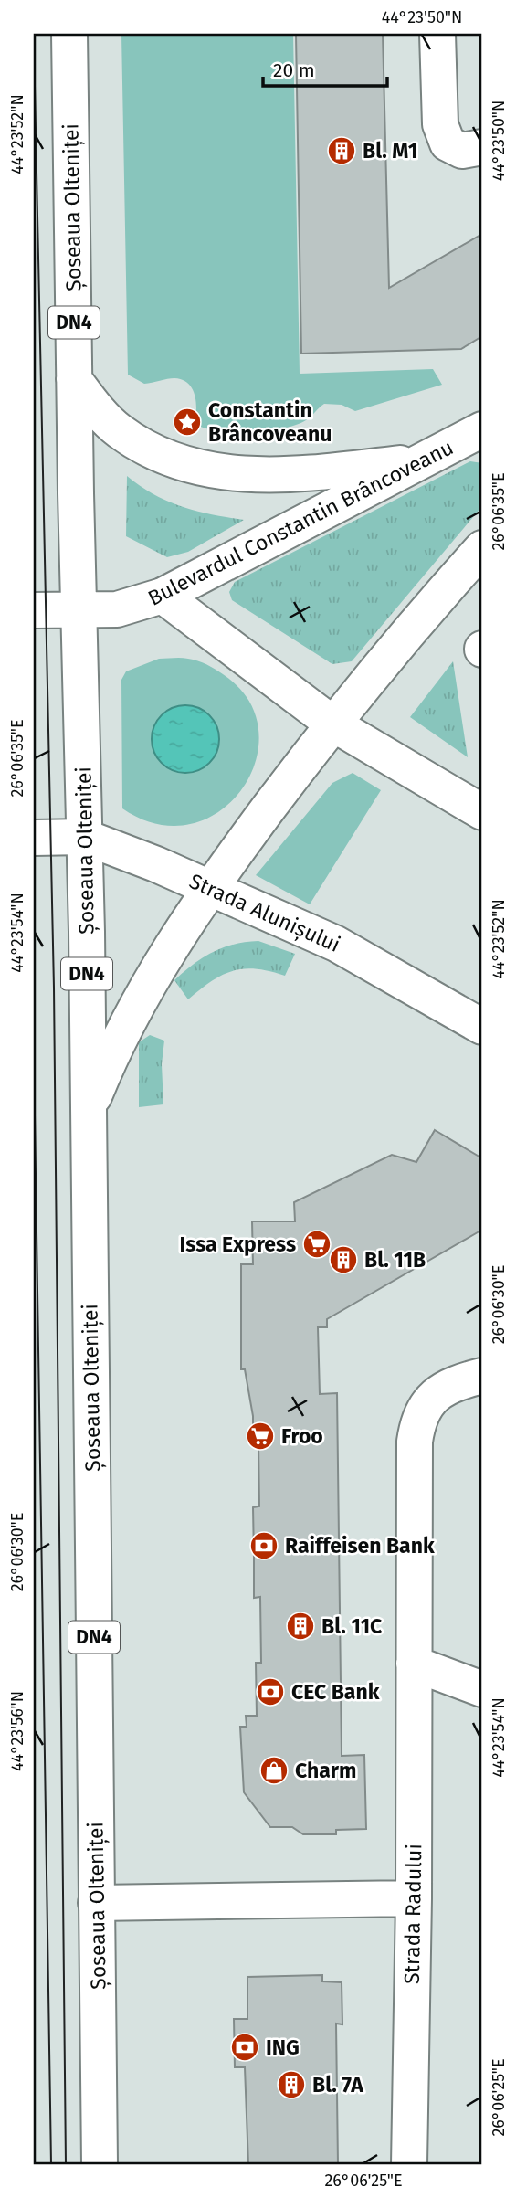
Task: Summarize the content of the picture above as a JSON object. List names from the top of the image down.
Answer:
{
  "streets": {
    "main road": [
      "Șoseaua Olteniței",
      "DN4",
      "Bulevardul Constantin Brâncoveanu",
      "Strada Alunișului",
      "Strada Radului"
    ]
  },
  "crossings": [
    ["Șoseaua Olteniței", "Bulevardul Constantin Brâncoveanu"],
    ["Șoseaua Olteniței", "Strada Alunișului"]
  ],
  "places": {
    "building": [
      "Bl. M1",
      "Bl. 11B",
      "Bl. 11C",
      "Bl. 7A"
    ],
    "place": ["Constantin Brâncoveanu"],
    "supermarket": ["Issa Express", "Froo"],
    "bank": ["Raiffeisen Bank", "CEC Bank", "ING"],
    "shop": ["Charm"]
  },
  "scale_bar": "20 m",
  "coordinates": [
    "44°23'50\"N",
    "44°23'52\"N",
    "26°06'35\"E",
    "44°23'54\"N",
    "26°06'30\"E",
    "44°23'56\"N",
    "26°06'25\"E"
  ]
}
